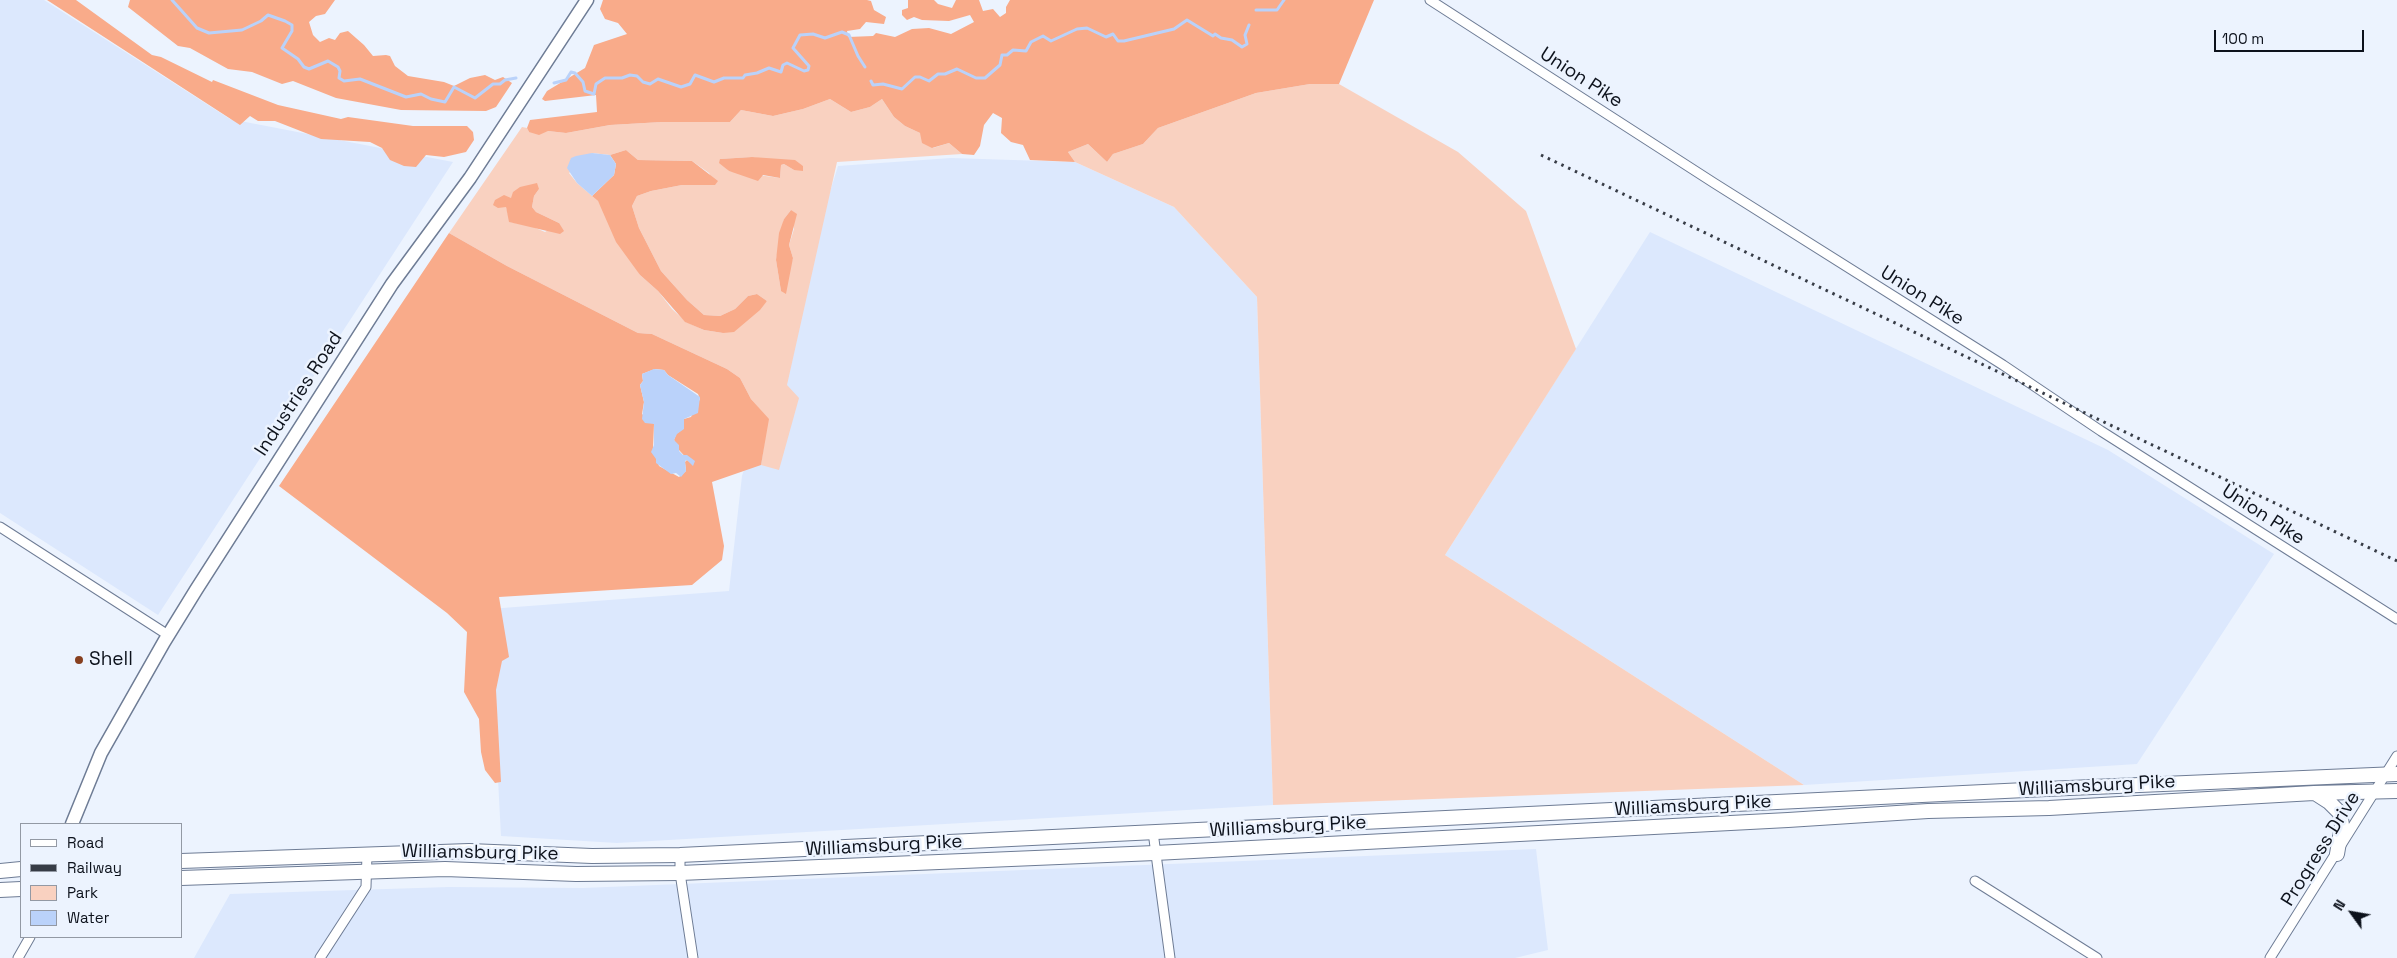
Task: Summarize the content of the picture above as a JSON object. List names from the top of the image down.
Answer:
{
  "streets": {
    "main road": ["Williamsburg Pike"],
    "street": ["Union Pike", "Industries Road", "Progress Drive"]
  },
  "crossings": [
    ["Williamsburg Pike", "Progress Drive"]
  ],
  "places": ["Shell"],
  "legend": [
    "Road",
    "Railway",
    "Park",
    "Water"
  ],
  "scale_bar": "100 m",
  "north": "top left"
}
